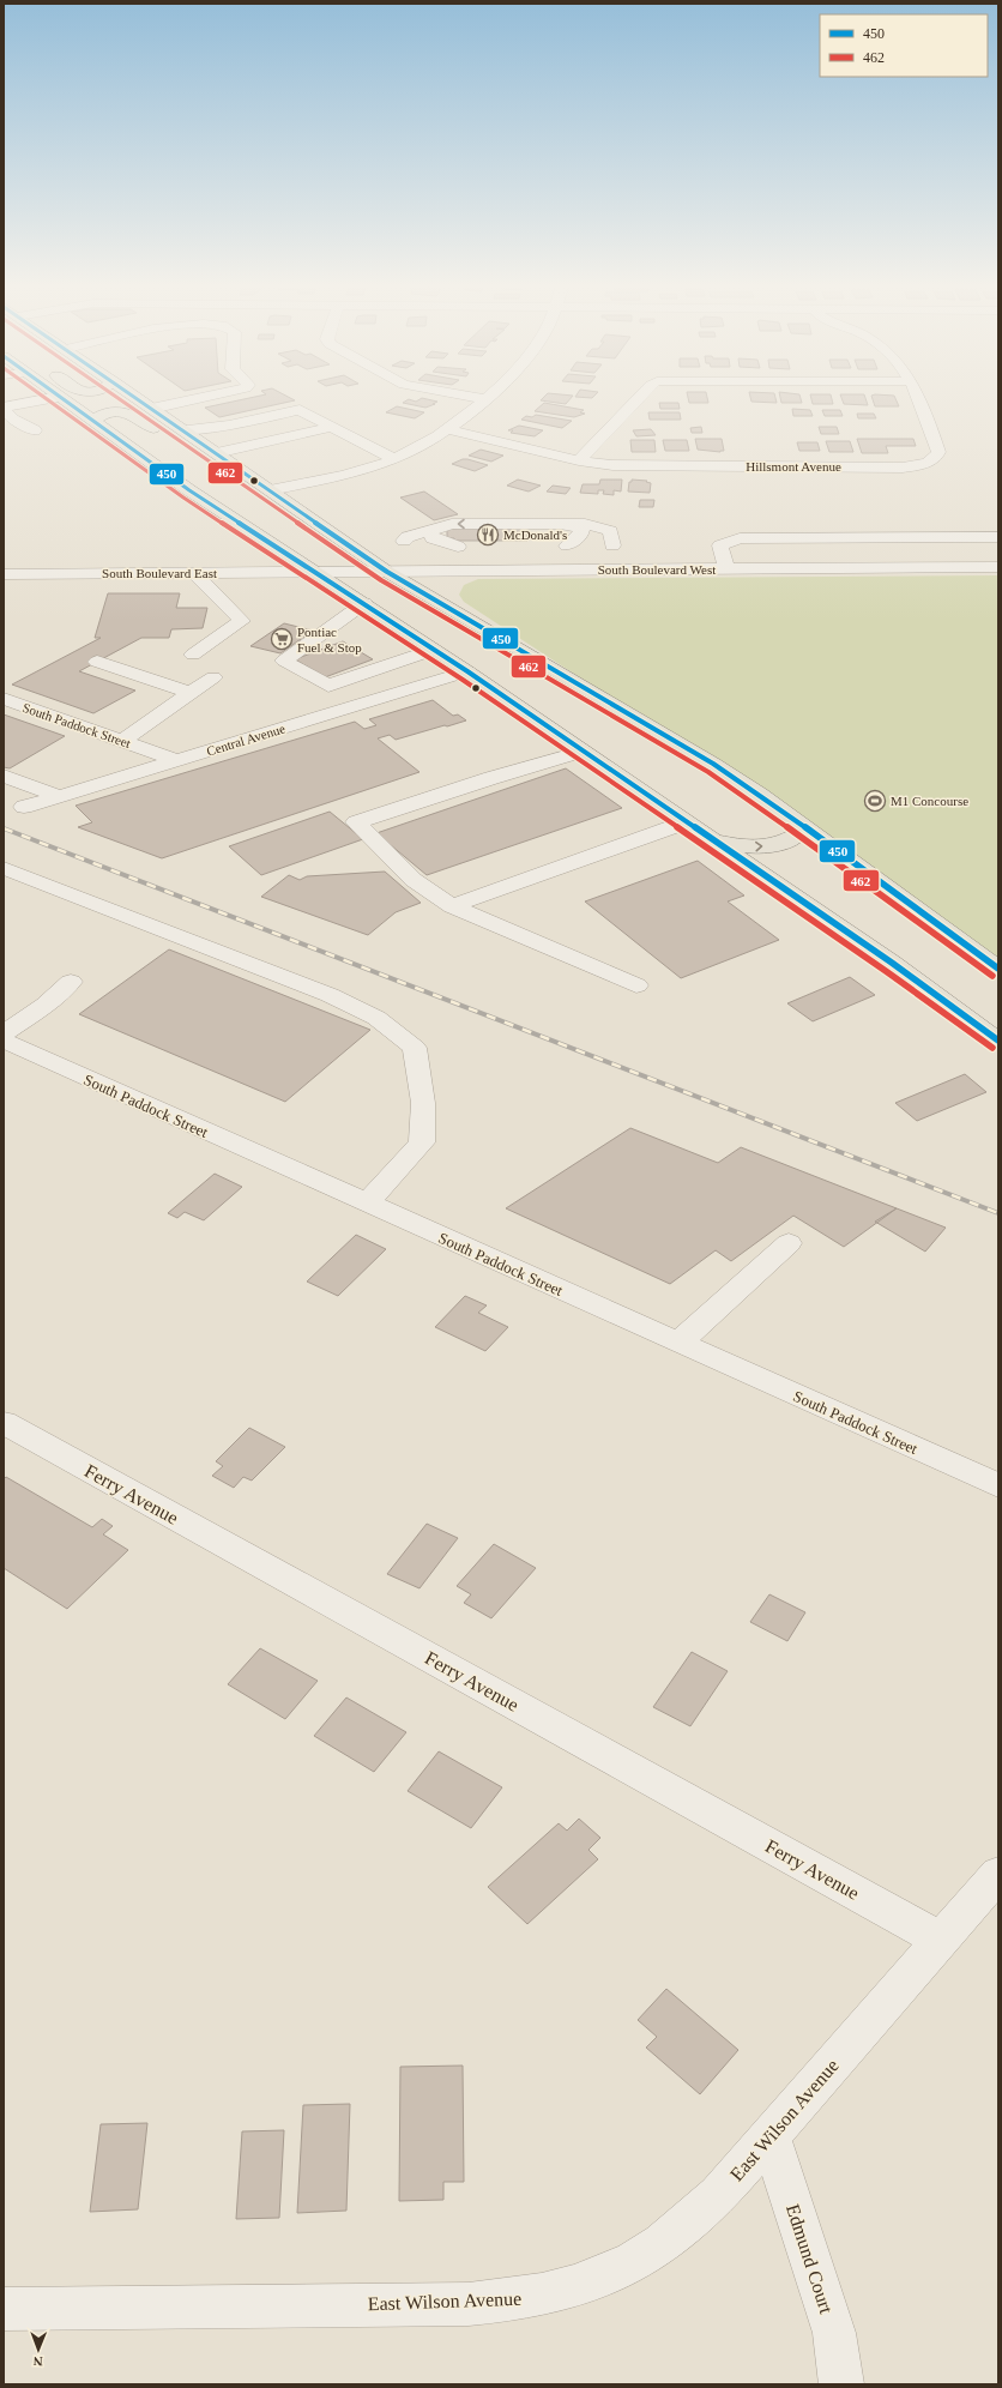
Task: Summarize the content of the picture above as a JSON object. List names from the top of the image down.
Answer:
{
  "streets": {
    "street": [
      "Hillsmont Avenue",
      "South Boulevard West",
      "South Boulevard East",
      "South Paddock Street",
      "Central Avenue",
      "Ferry Avenue",
      "East Wilson Avenue",
      "Edmund Court"
    ]
  },
  "crossings": [
    ["South Boulevard West", "South Boulevard East"],
    ["South Paddock Street", "Central Avenue"],
    ["Ferry Avenue", "East Wilson Avenue"],
    ["East Wilson Avenue", "Edmund Court"]
  ],
  "places": {
    "restaurant": ["McDonald's"],
    "supermarket": ["Pontiac Fuel & Stop"],
    "sports": ["M1 Concourse"]
  },
  "lines": ["transit line 450", "transit line 462"],
  "legend": ["450", "462"],
  "north": "bottom"
}
